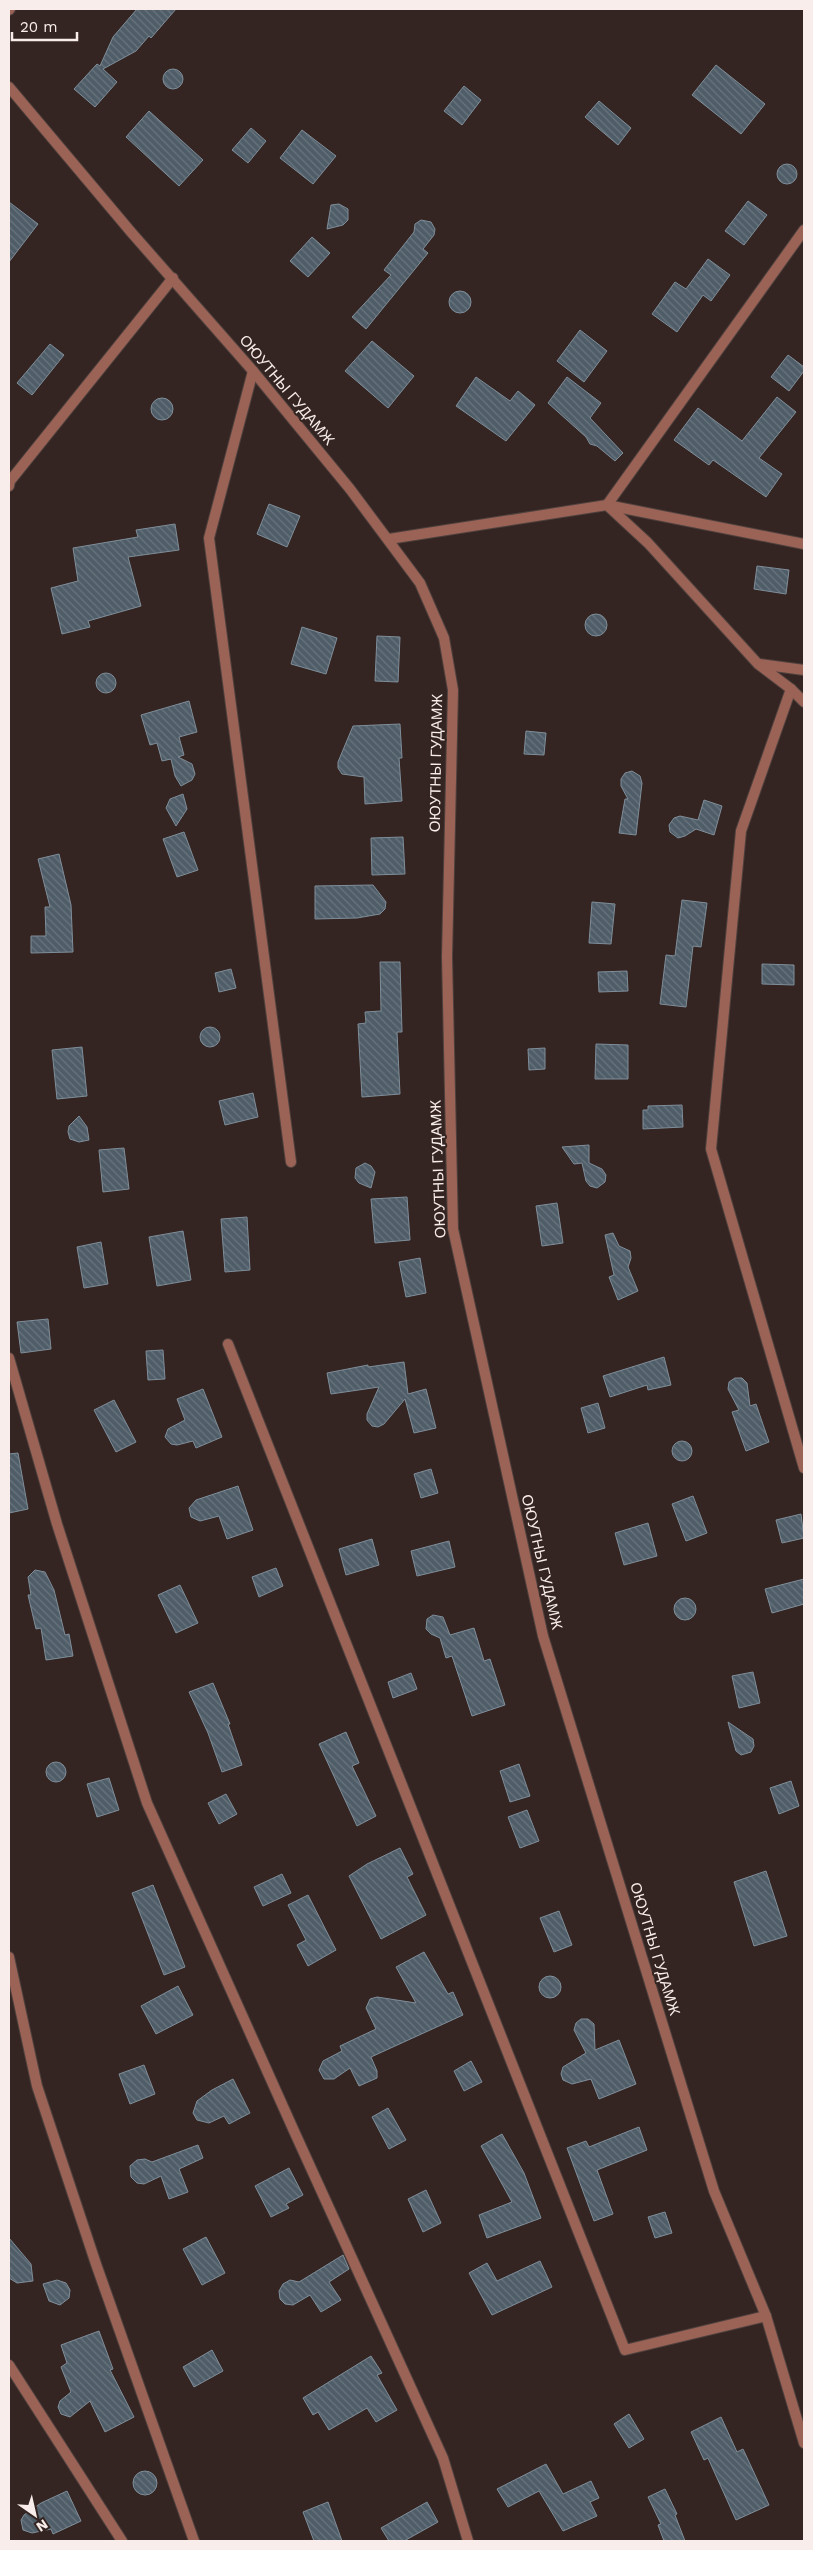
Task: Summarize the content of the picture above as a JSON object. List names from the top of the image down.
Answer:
{
  "streets": {
    "street": ["ОЮУТНЫ ГУДАМЖ"]
  },
  "scale_bar": "20 m",
  "north": "bottom right"
}
